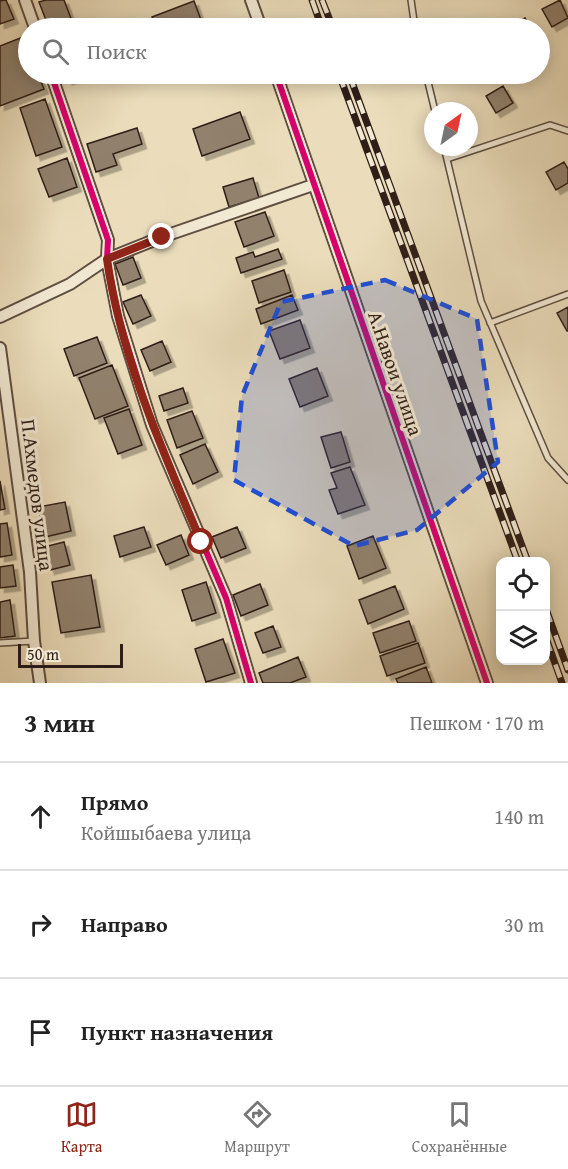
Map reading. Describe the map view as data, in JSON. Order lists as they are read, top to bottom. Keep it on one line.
{"streets":{"street":["А.Навои улица","П.Ахмедов улица"]},"scale_bar":"50 m","north":"top right","page":{"search":"Поиск","scale":"50 m","heading":["3 мин","Пешком · 170 m"],"list":[["Прямо","Койшыбаева улица","140 m"],["Направо","30 m"],"Пункт назначения"],"nav":["Карта","Маршрут","Сохранённые"]}}
